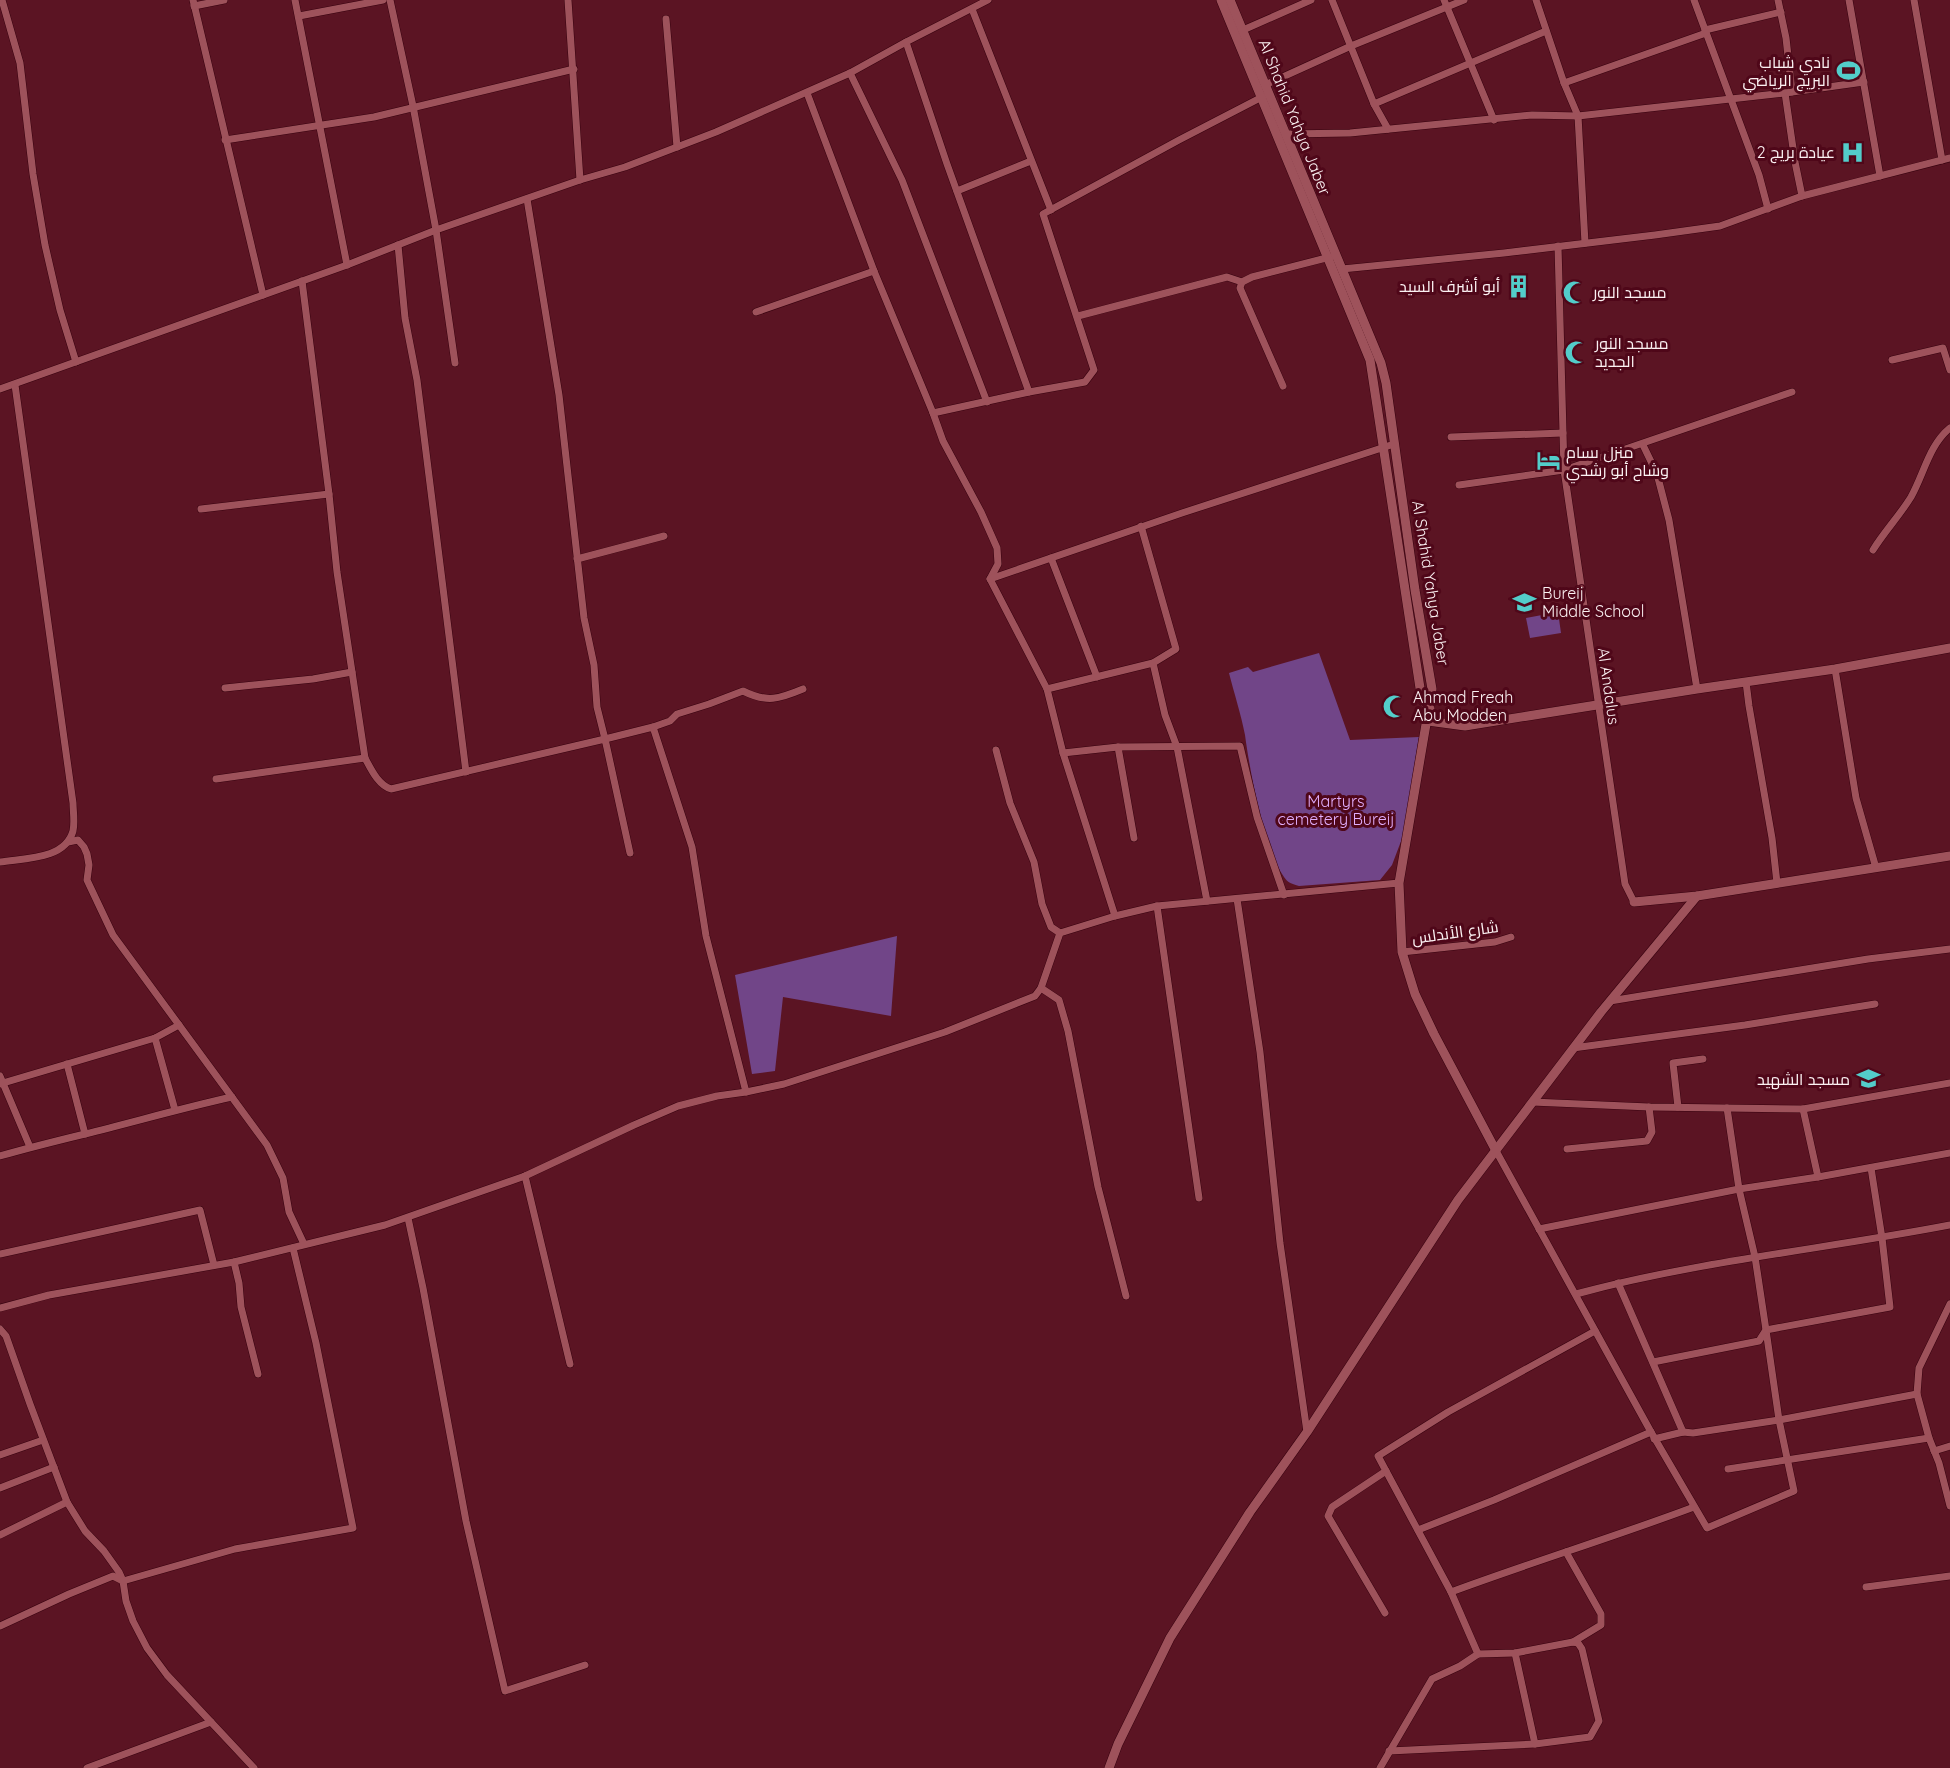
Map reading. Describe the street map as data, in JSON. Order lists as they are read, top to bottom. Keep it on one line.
{"streets":{"street":["Al Shahid Yahya Jaber","Al Andalus","شارع الأندلس"]},"parks":["Martyrs cemetery Bureij"],"places":{"sports":["نادي شباب البريج الرياضي"],"hospital":["عيادة بريج 2"],"building":["أبو أشرف السيد"],"mosque":["مسجد النور","مسجد النور الجديد","Ahmad Freah Abu Modden"],"hotel":["منزل بسام وشاح أبو رشدي"],"school or university":["Bureij Middle School","مسجد الشهيد"]}}
